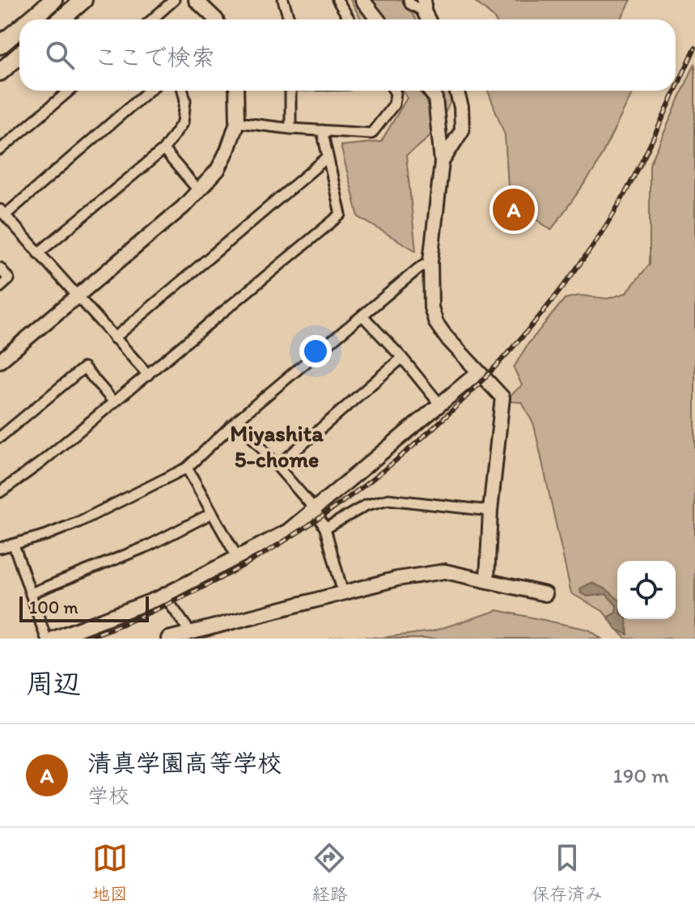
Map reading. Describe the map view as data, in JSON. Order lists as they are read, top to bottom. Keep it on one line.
{"districts":["Miyashita 5-chome"],"scale_bar":"100 m","page":{"search":"ここで検索","pins":"A","scale":"100 m","heading":"周辺","list":[{"mark":"A","name":"清真学園高等学校","note":"学校","value":"190 m"}],"nav":["地図","経路","保存済み"]}}
